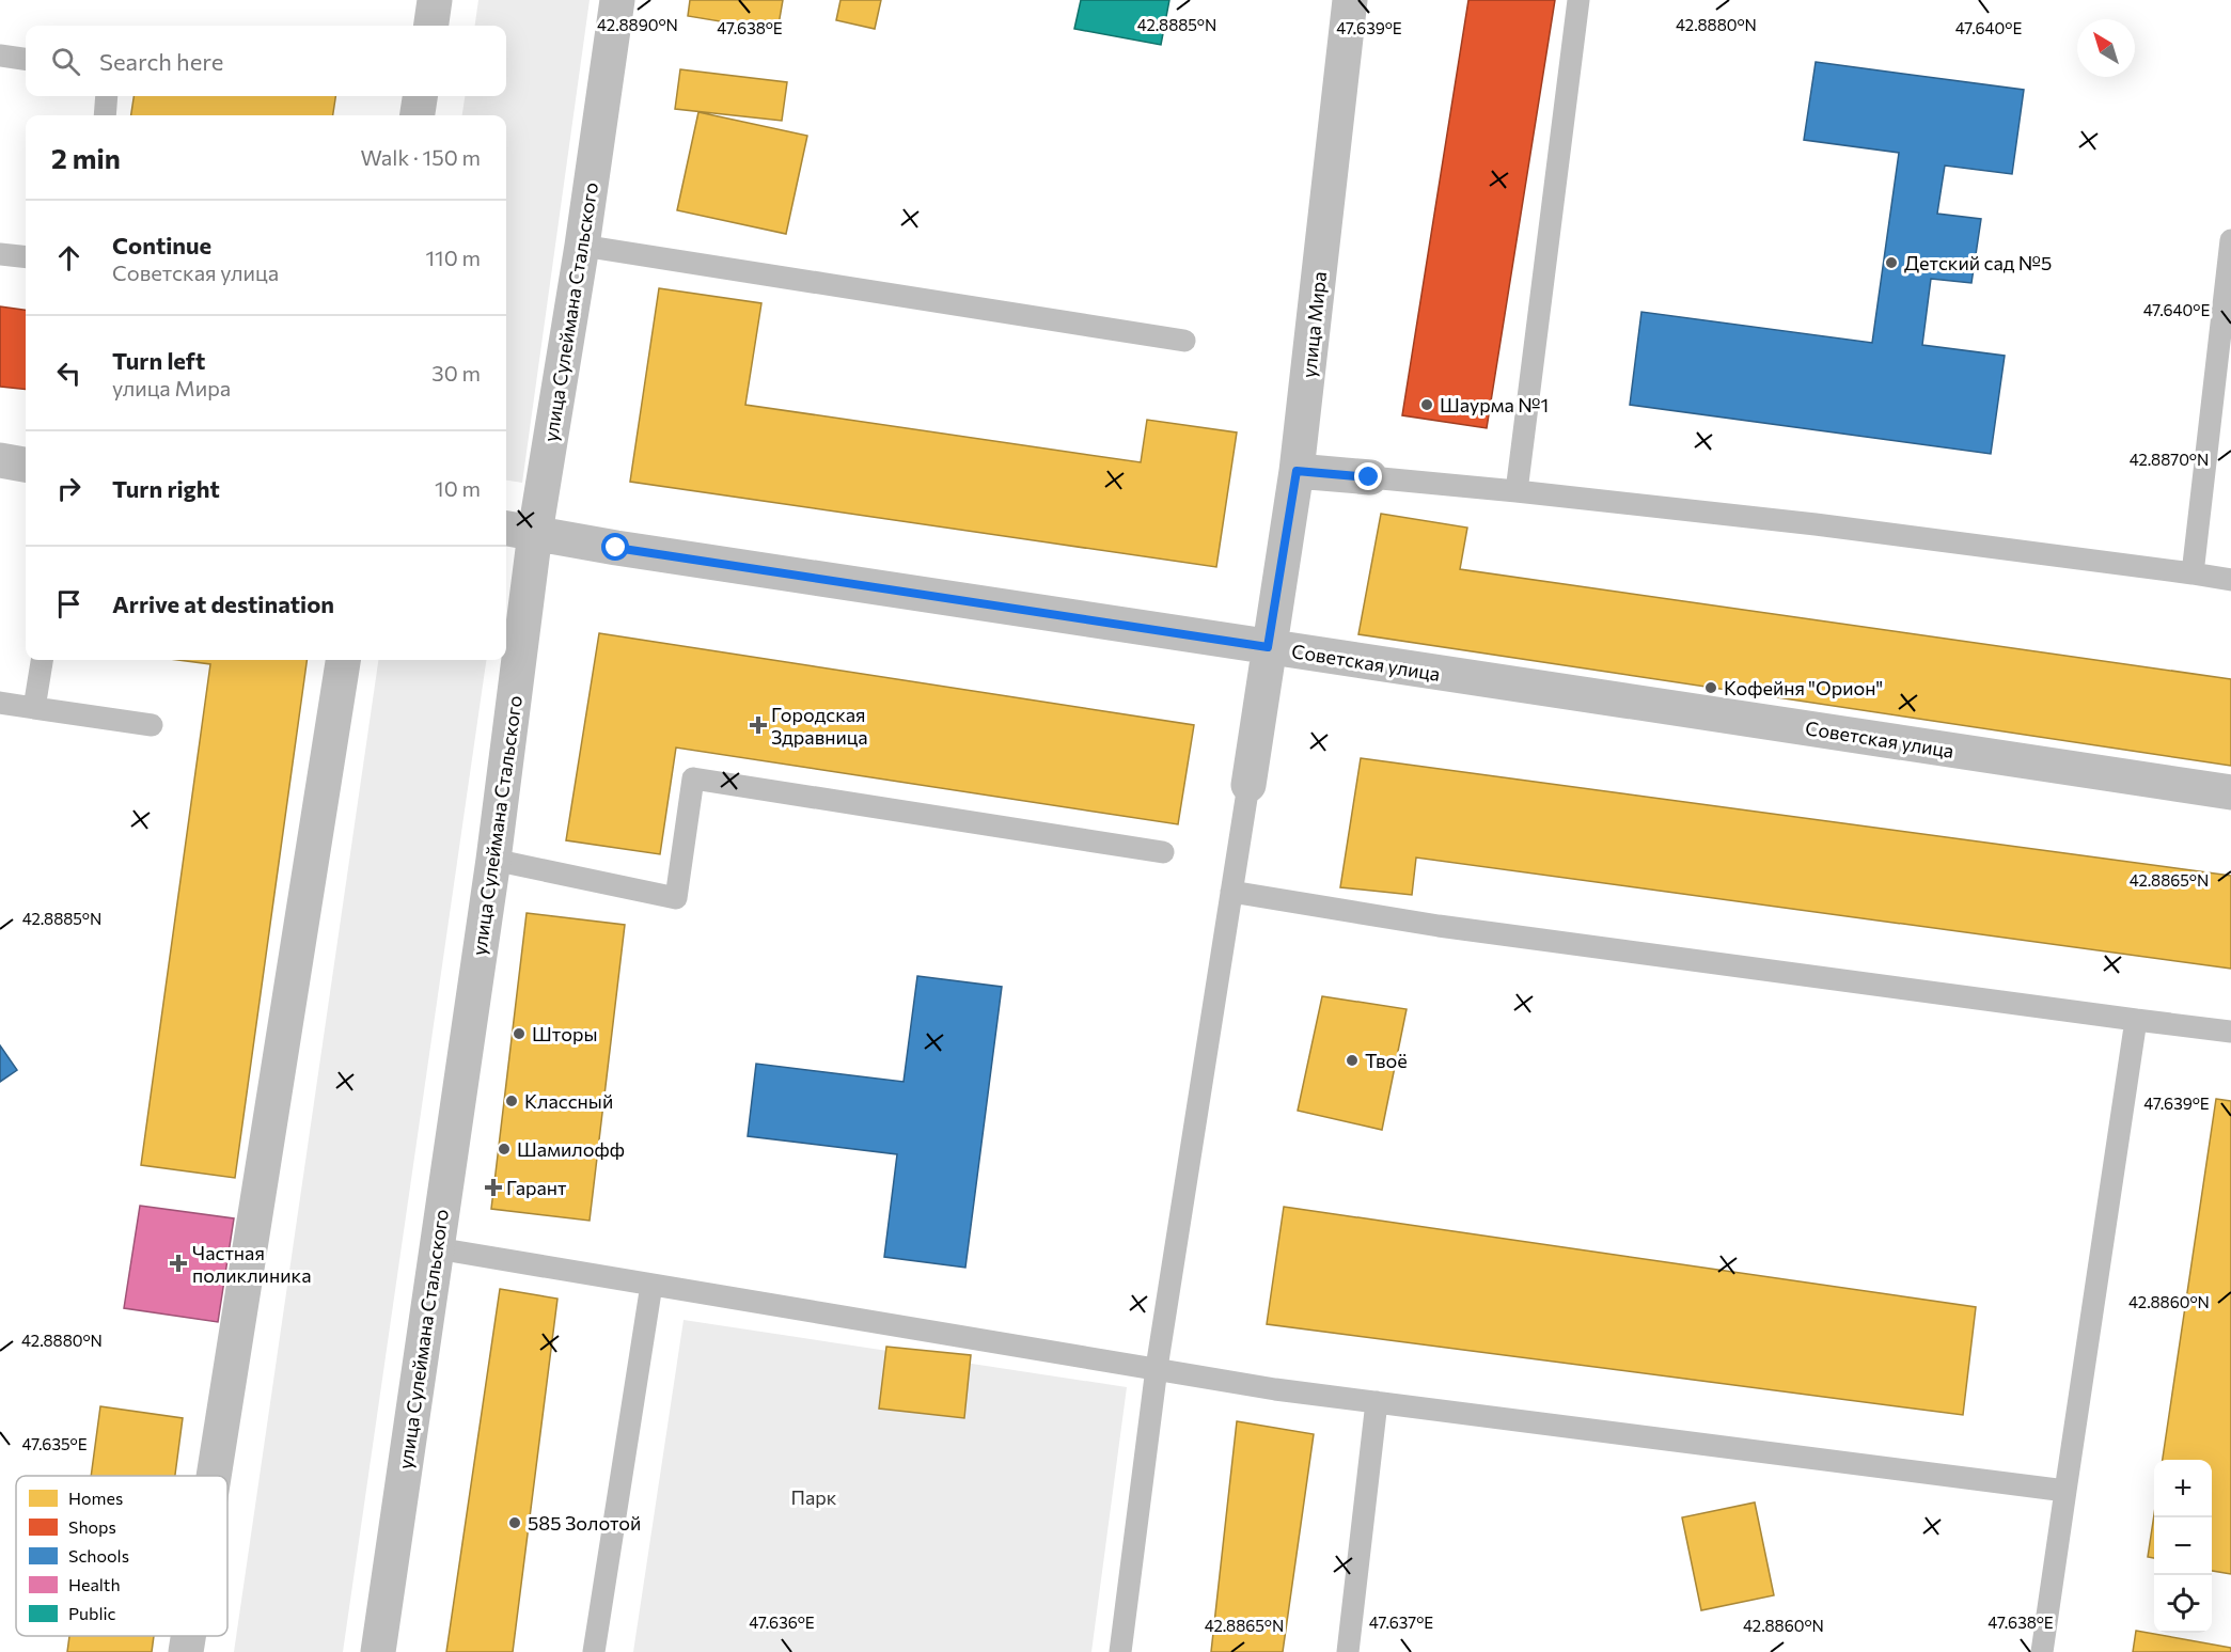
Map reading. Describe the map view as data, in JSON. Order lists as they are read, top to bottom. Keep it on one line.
{"streets":{"street":["улица Сулеймана Стальского","улица Мира","Советская улица"]},"crossings":[["улица Сулеймана Стальского","Советская улица"],["улица Мира","Советская улица"]],"parks":["Парк"],"places":{"other":["Детский сад №5","Шаурма №1","Кофейня \"Орион\"","Шторы","Твоё","Классный","Шамилофф","585 Золотой"],"health":["Городская Здравница","Гарант","Частная поликлиника"]},"legend":["Homes","Shops","Schools","Health","Public"],"north":"top left","page":{"search":"Search here","heading":["2 min","Walk · 150 m"],"list":[["Continue","Советская улица","110 m"],["Turn left","улица Мира","30 m"],["Turn right","10 m"],"Arrive at destination"],"map_buttons":["+","−"]},"coordinates":["42.8890°N","42.8885°N","42.8880°N","47.638°E","47.639°E","47.640°E","42.8870°N","42.8865°N","42.8860°N","47.635°E","47.636°E","47.637°E"]}
